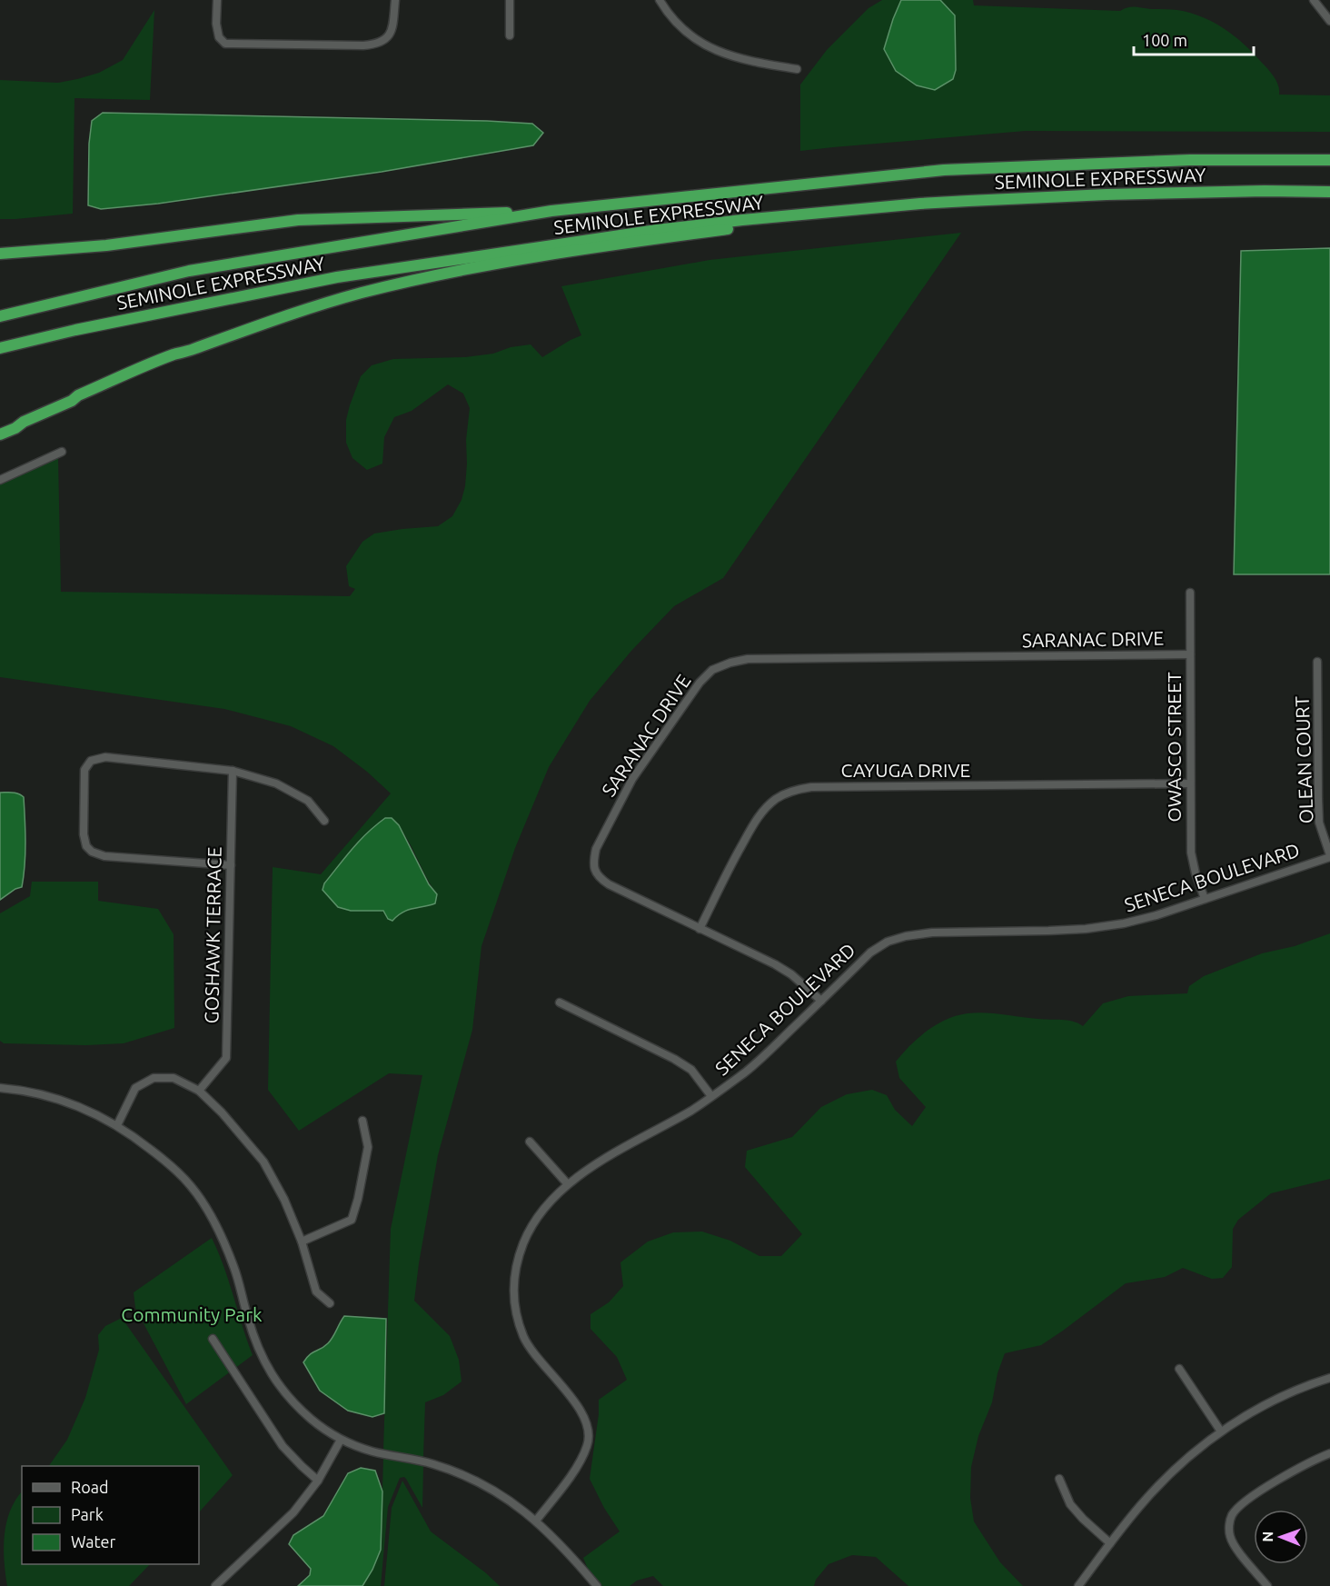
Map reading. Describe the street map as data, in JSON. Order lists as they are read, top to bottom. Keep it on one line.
{"streets":{"highway":["SEMINOLE EXPRESSWAY"],"street":["SARANAC DRIVE","OWASCO STREET","OLEAN COURT","CAYUGA DRIVE","SENECA BOULEVARD","GOSHAWK TERRACE"]},"crossings":[["SARANAC DRIVE","OWASCO STREET"],["SARANAC DRIVE","CAYUGA DRIVE"],["SARANAC DRIVE","SENECA BOULEVARD"],["OWASCO STREET","CAYUGA DRIVE"],["OWASCO STREET","SENECA BOULEVARD"],["OLEAN COURT","SENECA BOULEVARD"]],"parks":["Community Park"],"legend":["Road","Park","Water"],"scale_bar":"100 m","north":"left"}
